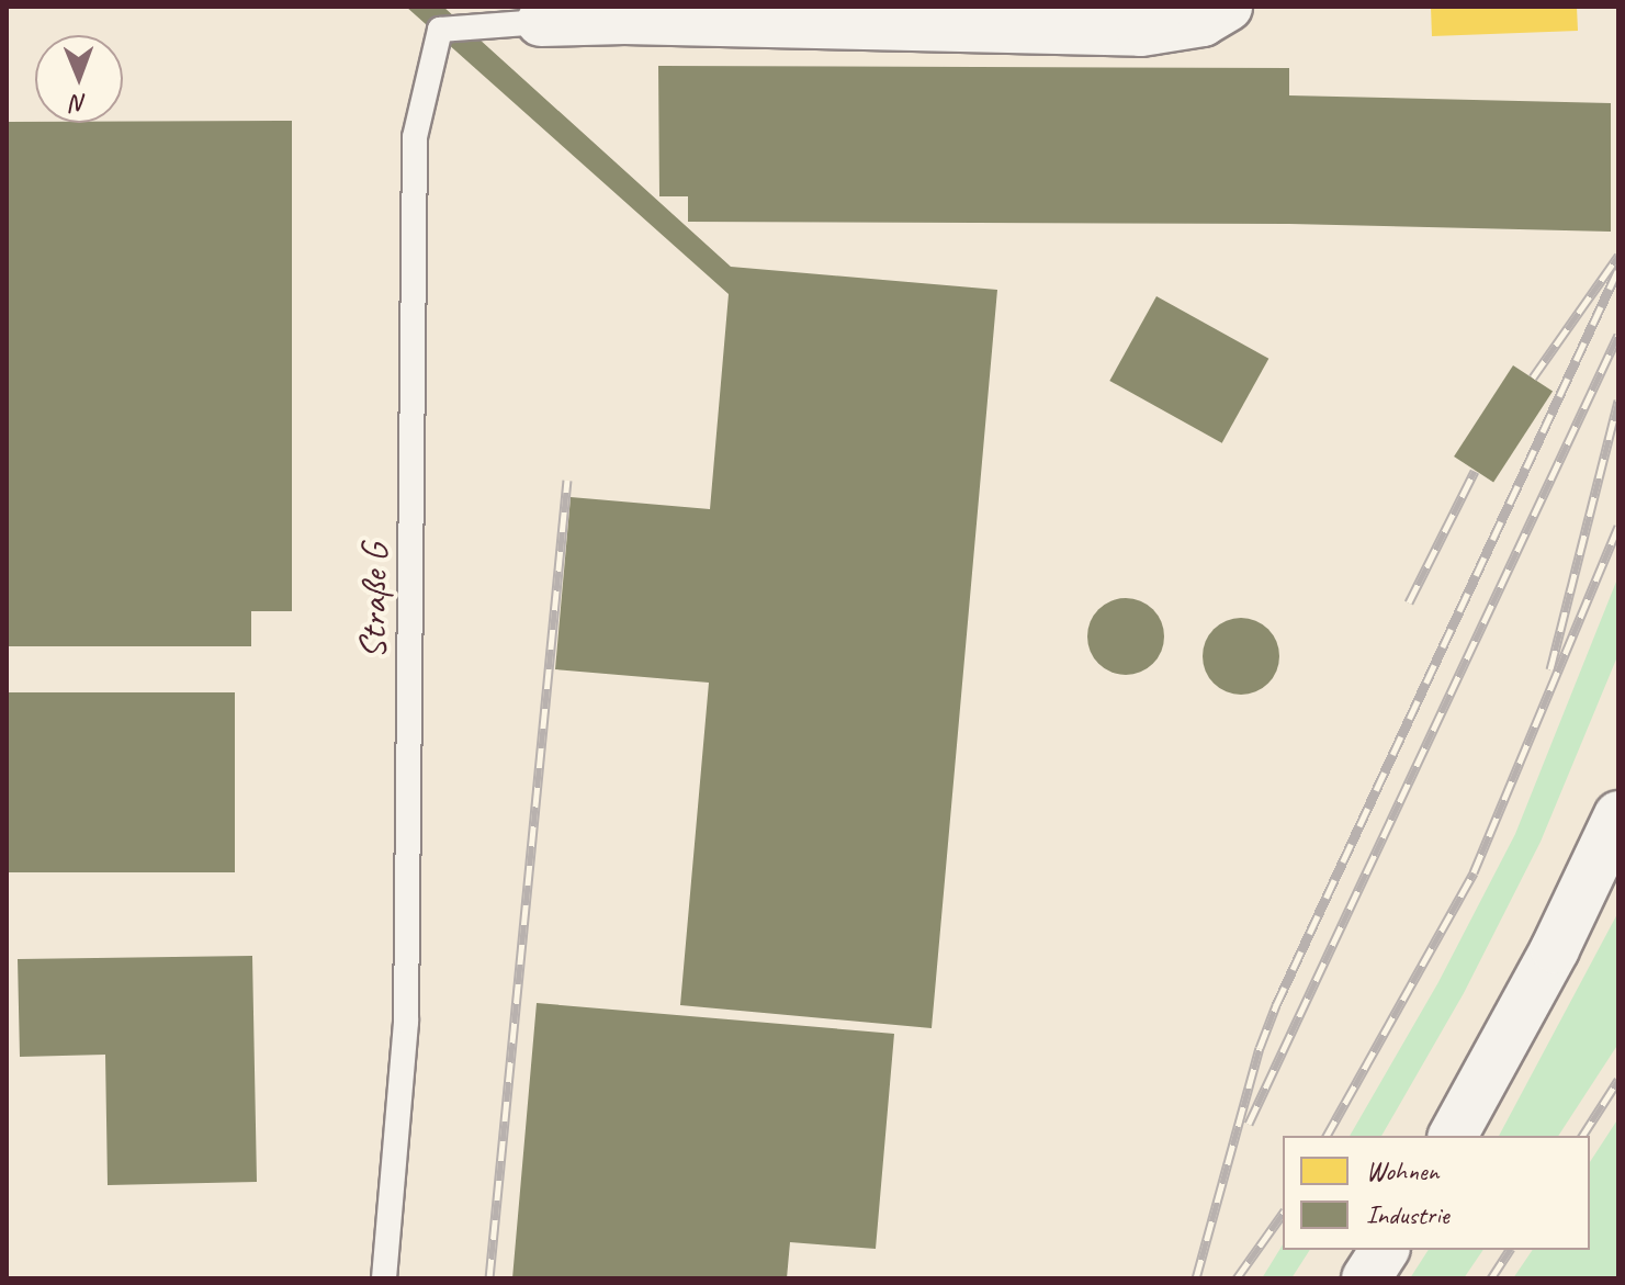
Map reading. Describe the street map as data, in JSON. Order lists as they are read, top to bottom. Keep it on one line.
{"streets":{"lane":["Straße G"]},"legend":["Wohnen","Industrie"],"north":"bottom"}
